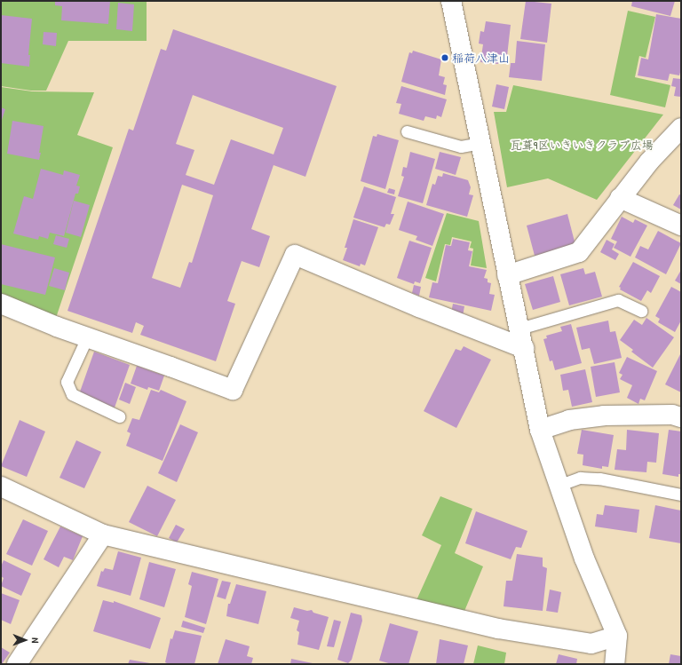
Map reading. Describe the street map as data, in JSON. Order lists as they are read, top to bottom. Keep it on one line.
{"parks":["瓦葺9区いきいきクラブ広場"],"places":["稲荷八津山"],"north":"right"}
